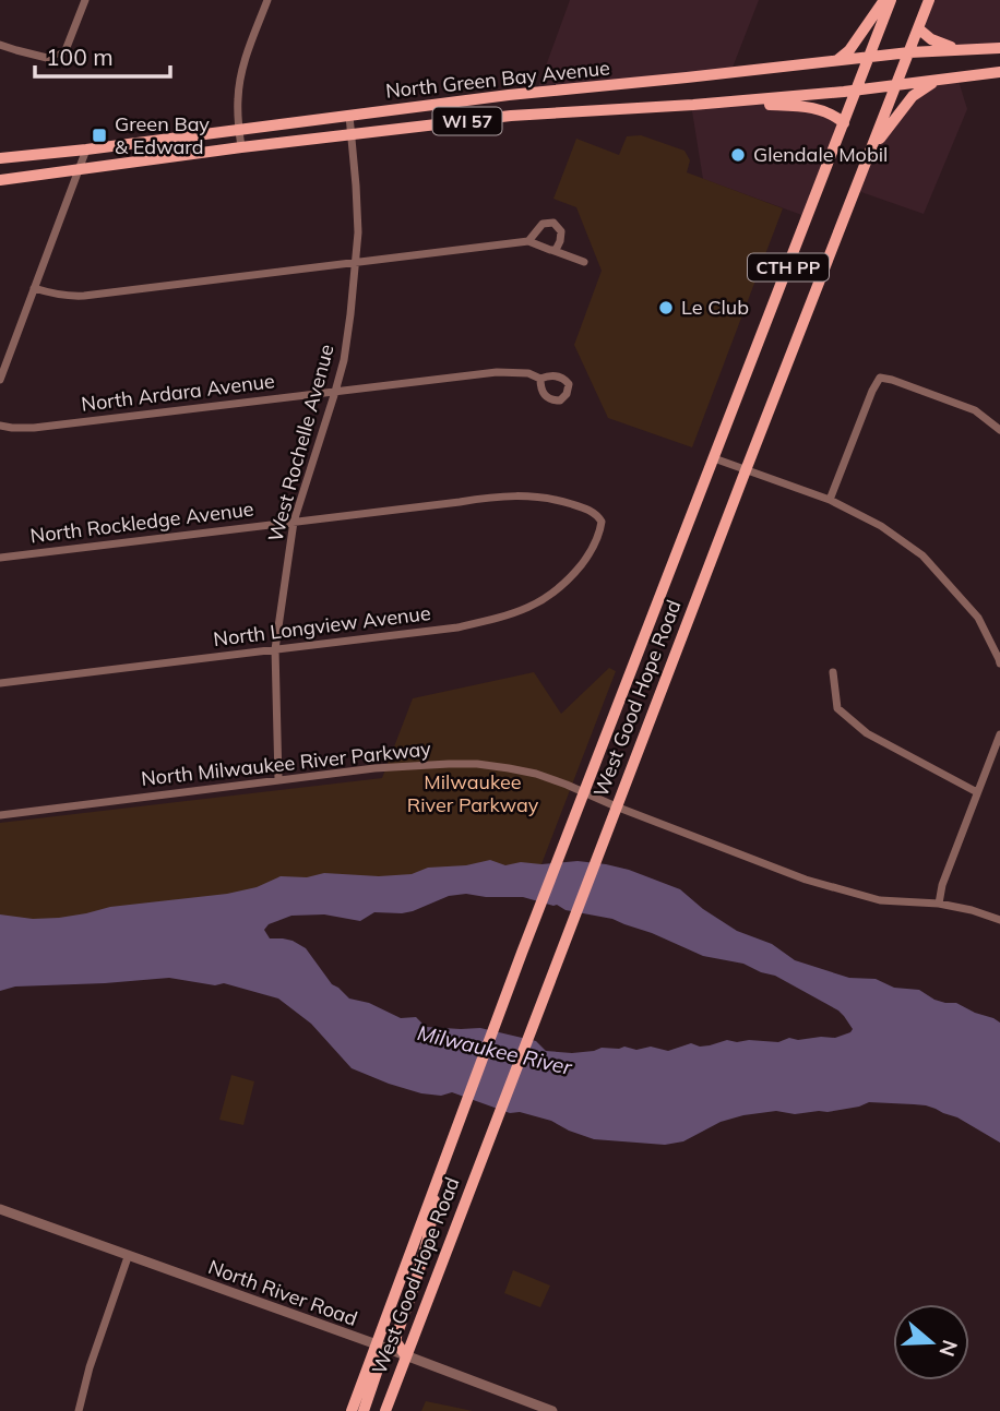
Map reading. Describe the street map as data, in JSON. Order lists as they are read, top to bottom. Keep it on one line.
{"streets":{"main road":["North Green Bay Avenue","WI 57","CTH PP","West Good Hope Road"],"street":["North Ardara Avenue","West Rochelle Avenue","North Rockledge Avenue","North Longview Avenue","North Milwaukee River Parkway","North River Road"]},"crossings":[["North Green Bay Avenue","West Rochelle Avenue"],["North Green Bay Avenue","West Good Hope Road"],["North Ardara Avenue","West Rochelle Avenue"],["West Rochelle Avenue","North Rockledge Avenue"],["West Rochelle Avenue","North Longview Avenue"],["West Rochelle Avenue","North Milwaukee River Parkway"],["North Rockledge Avenue","North Longview Avenue"],["West Good Hope Road","North Milwaukee River Parkway"],["West Good Hope Road","North River Road"]],"water":["Milwaukee River"],"parks":["Milwaukee River Parkway"],"places":{"transit":["Green Bay & Edward"],"other":["Glendale Mobil","Le Club"]},"scale_bar":"100 m","north":"right"}
